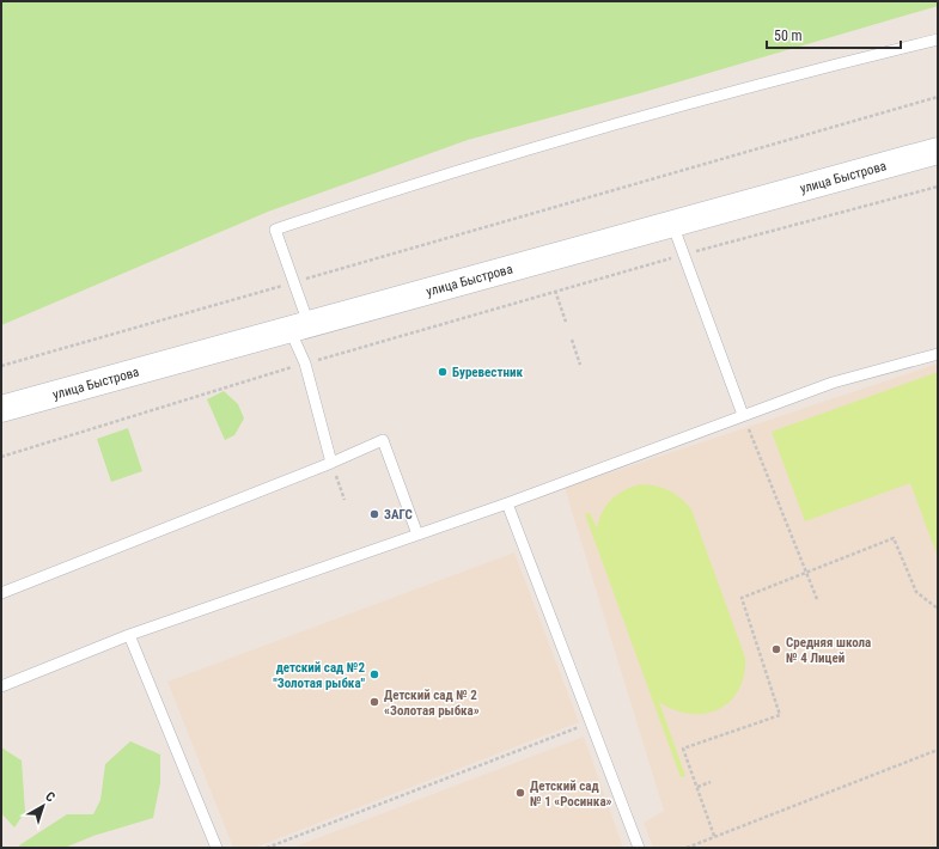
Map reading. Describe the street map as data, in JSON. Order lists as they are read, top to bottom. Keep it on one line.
{"streets":{"street":["улица Быстрова"]},"places":["Буревестник","ЗАГС","Средняя школа № 4 Лицей","детский сад №2 \"Золотая рыбка\"","Детский сад № 2 «Золотая рыбка»","Детский сад № 1 «Росинка»"],"scale_bar":"50 m","north":"top right"}
